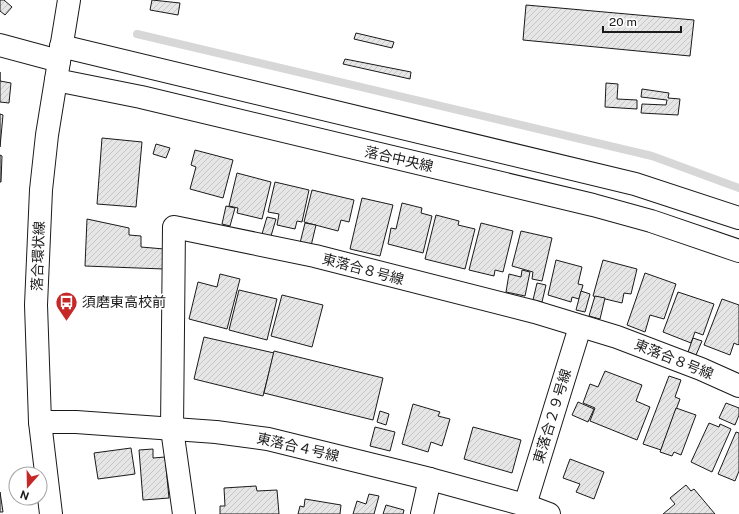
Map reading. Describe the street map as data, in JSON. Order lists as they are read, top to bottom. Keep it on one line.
{"streets":{"street":["落合中央線","落合環状線","東落合８号線","東落合２９号線","東落合４号線"]},"crossings":[["落合中央線","落合環状線"],["落合環状線","東落合４号線"],["東落合８号線","東落合２９号線"],["東落合８号線","東落合４号線"],["東落合２９号線","東落合４号線"]],"places":{"bus stop":["須磨東高校前"]},"scale_bar":"20 m","north":"bottom"}
